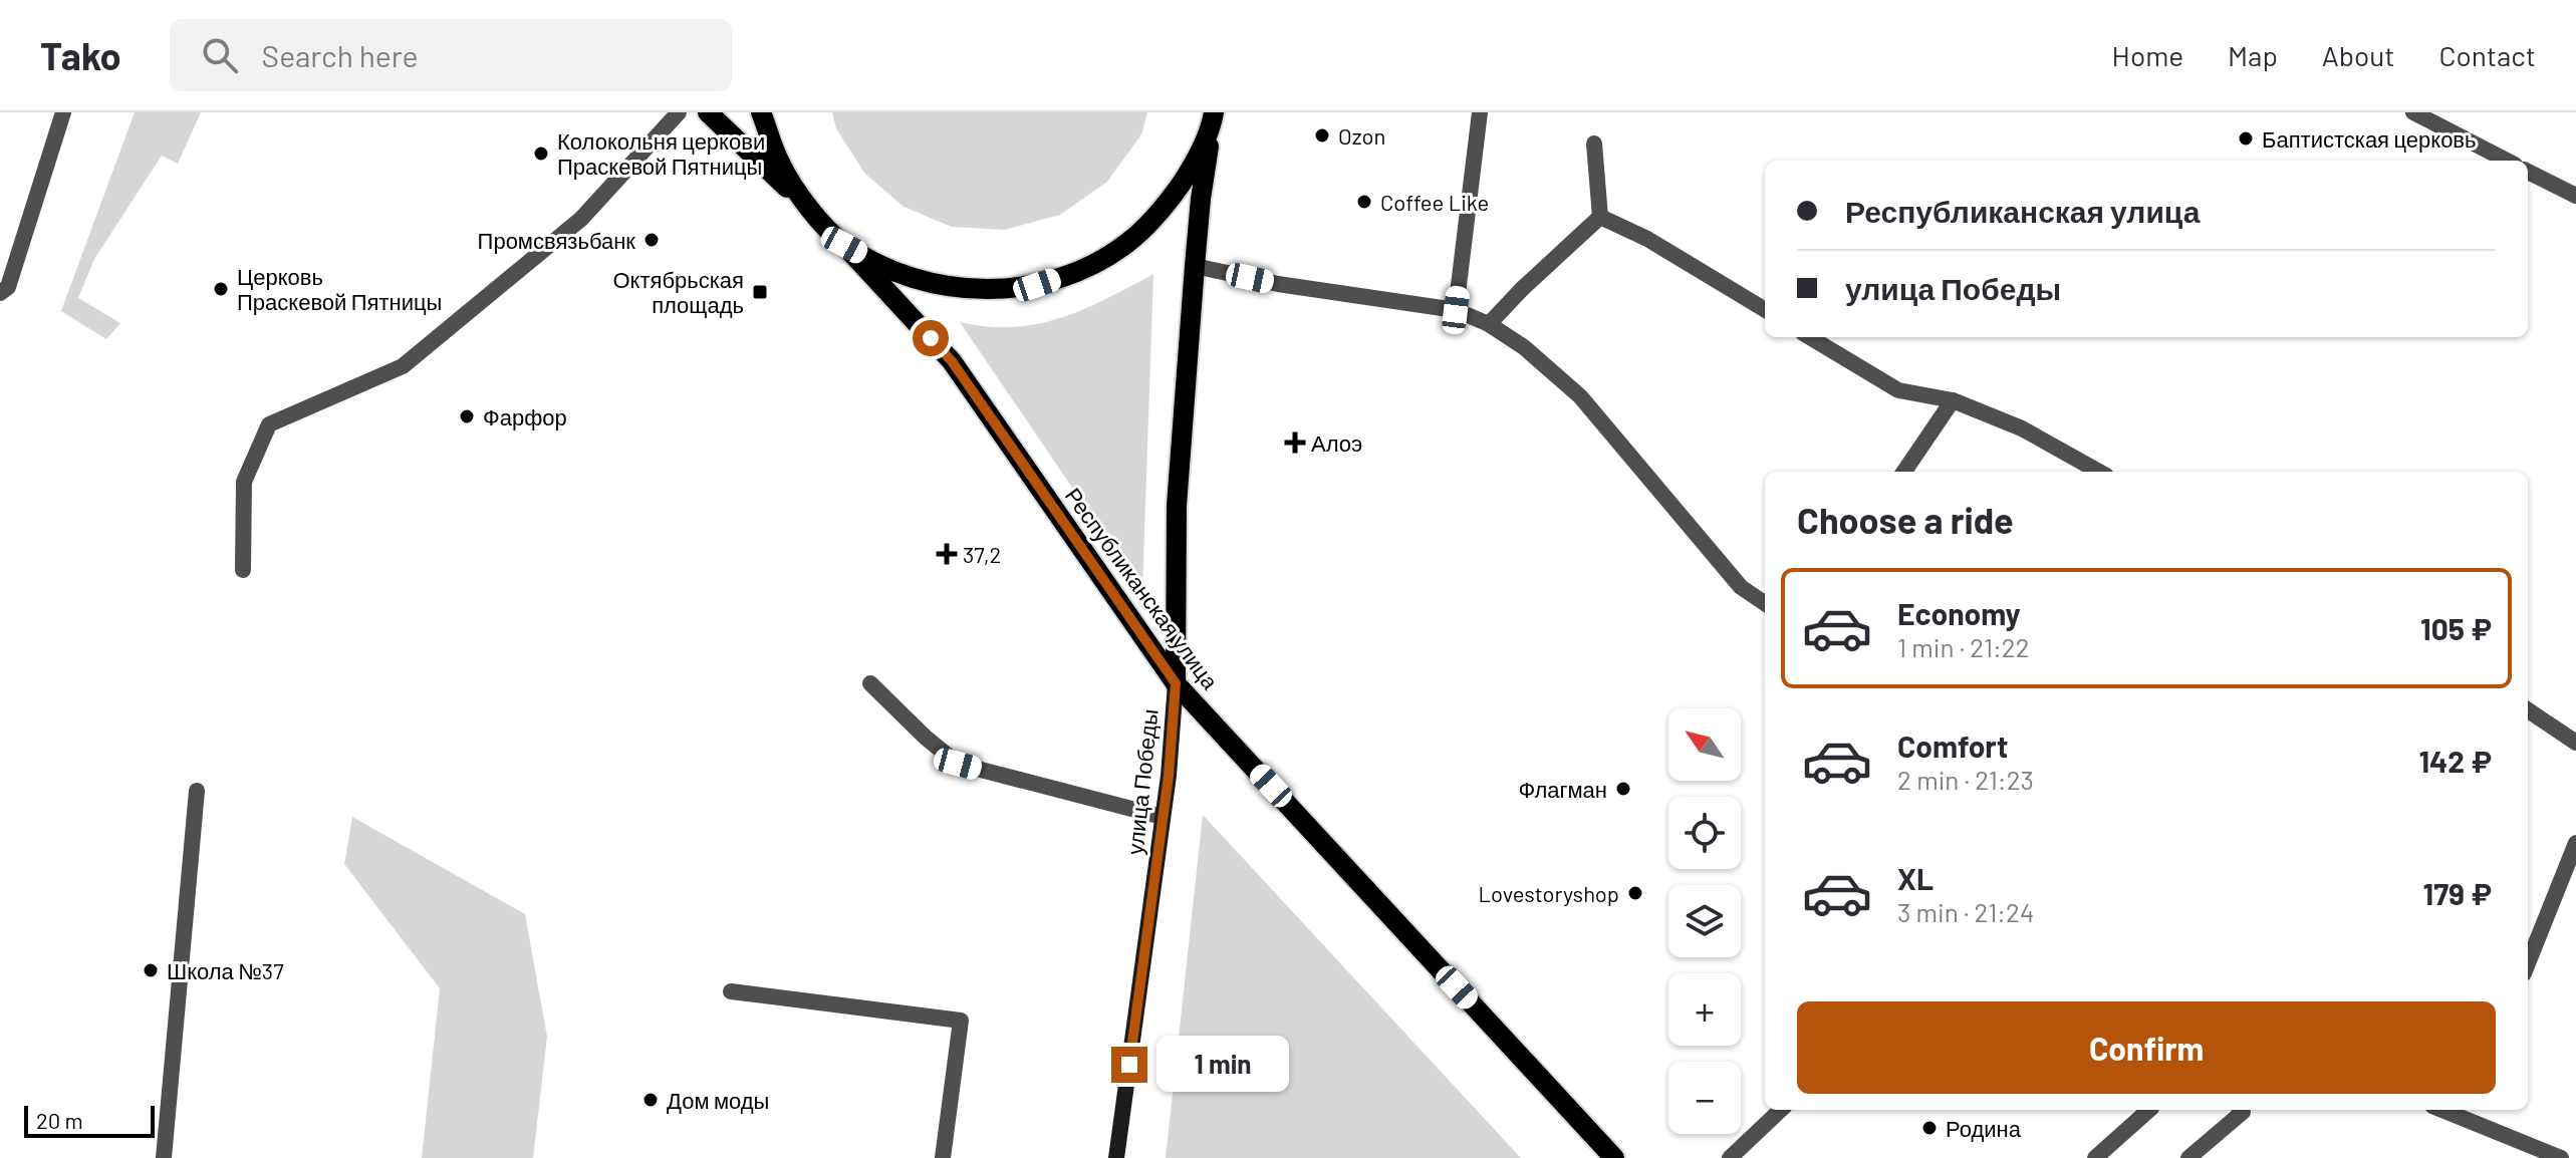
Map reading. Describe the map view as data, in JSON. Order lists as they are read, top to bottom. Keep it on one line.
{"streets":{"main road":["Республиканская улица","улица Победы"]},"crossings":[["Республиканская улица","улица Победы"]],"places":{"other":["Ozon","Баптистская церковь","Колокольня церкови Праскевой Пятницы","Coffee Like","Промсвязьбанк","Церковь Праскевой Пятницы","Фарфор","Флагман","Lovestoryshop","Школа №37","Дом моды","Родина"],"transit":["Октябрьская площадь"],"health":["Алоэ","37,2"]},"scale_bar":"20 m","north":"top left","page":{"header":"Tako","search":"Search here","nav":["Home","Map","About","Contact"],"banner":["Республиканская улица","улица Победы"],"heading":"Choose a ride","list":[{"name":"Economy","note":"1 min · 21:22","value":"105 ₽"},{"name":"Comfort","note":"2 min · 21:23","value":"142 ₽"},{"name":"XL","note":"3 min · 21:24","value":"179 ₽"}],"map_buttons":["+","−"],"buttons":"Confirm","bubble":"1 min","scale":"20 m"}}
